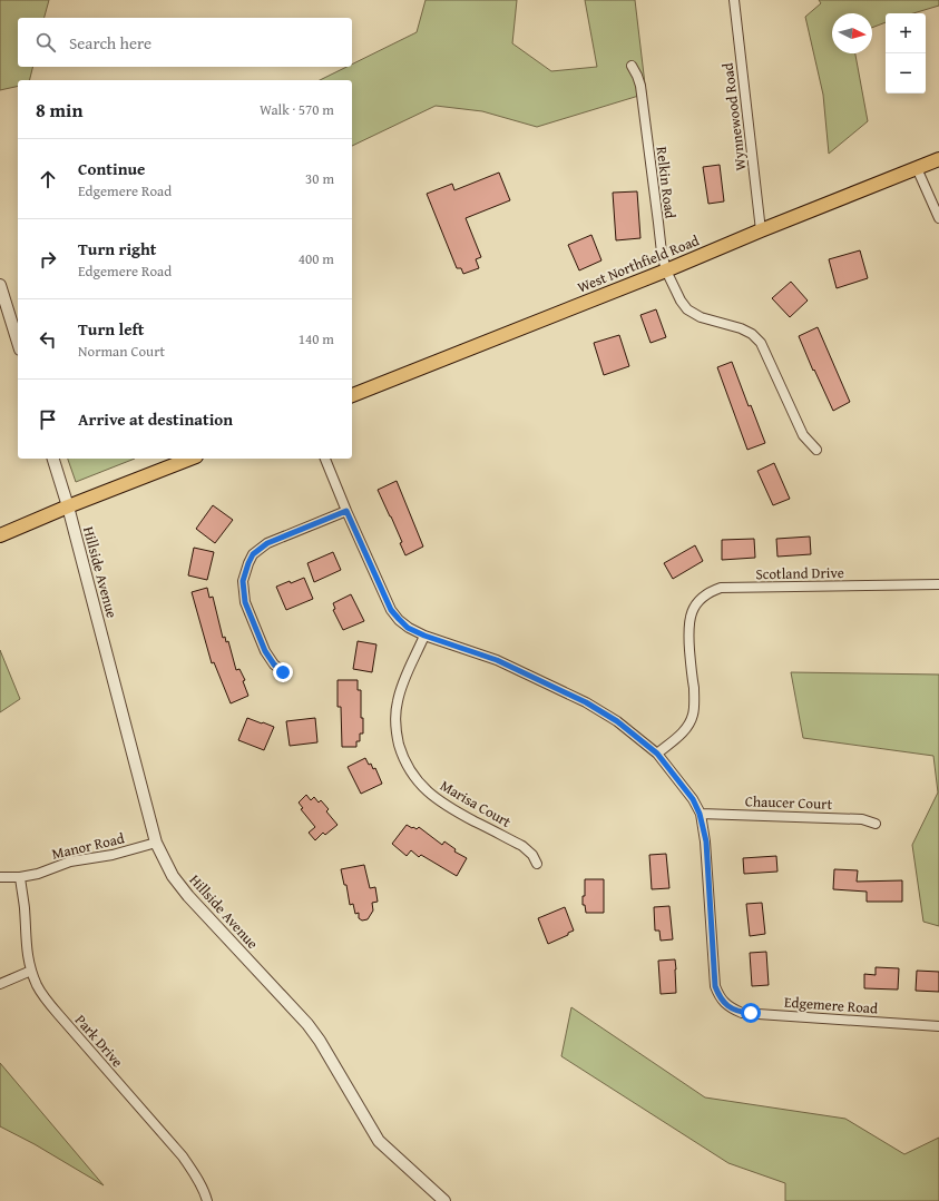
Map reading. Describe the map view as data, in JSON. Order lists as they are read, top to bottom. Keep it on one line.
{"streets":{"main road":["West Northfield Road"],"street":["Wynnewood Road","Relkin Road","Hillside Avenue","Scotland Drive","Chaucer Court","Marisa Court","Manor Road","Edgemere Road","Park Drive"]},"crossings":[["Wynnewood Road","West Northfield Road"],["Relkin Road","West Northfield Road"],["Hillside Avenue","Manor Road"],["Scotland Drive","Edgemere Road"],["Chaucer Court","Edgemere Road"],["Marisa Court","Edgemere Road"],["Manor Road","Park Drive"]],"north":"right","page":{"map_buttons":["+","−"],"search":"Search here","heading":["8 min","Walk · 570 m"],"list":[["Continue","Edgemere Road","30 m"],["Turn right","Edgemere Road","400 m"],["Turn left","Norman Court","140 m"],"Arrive at destination"]}}
